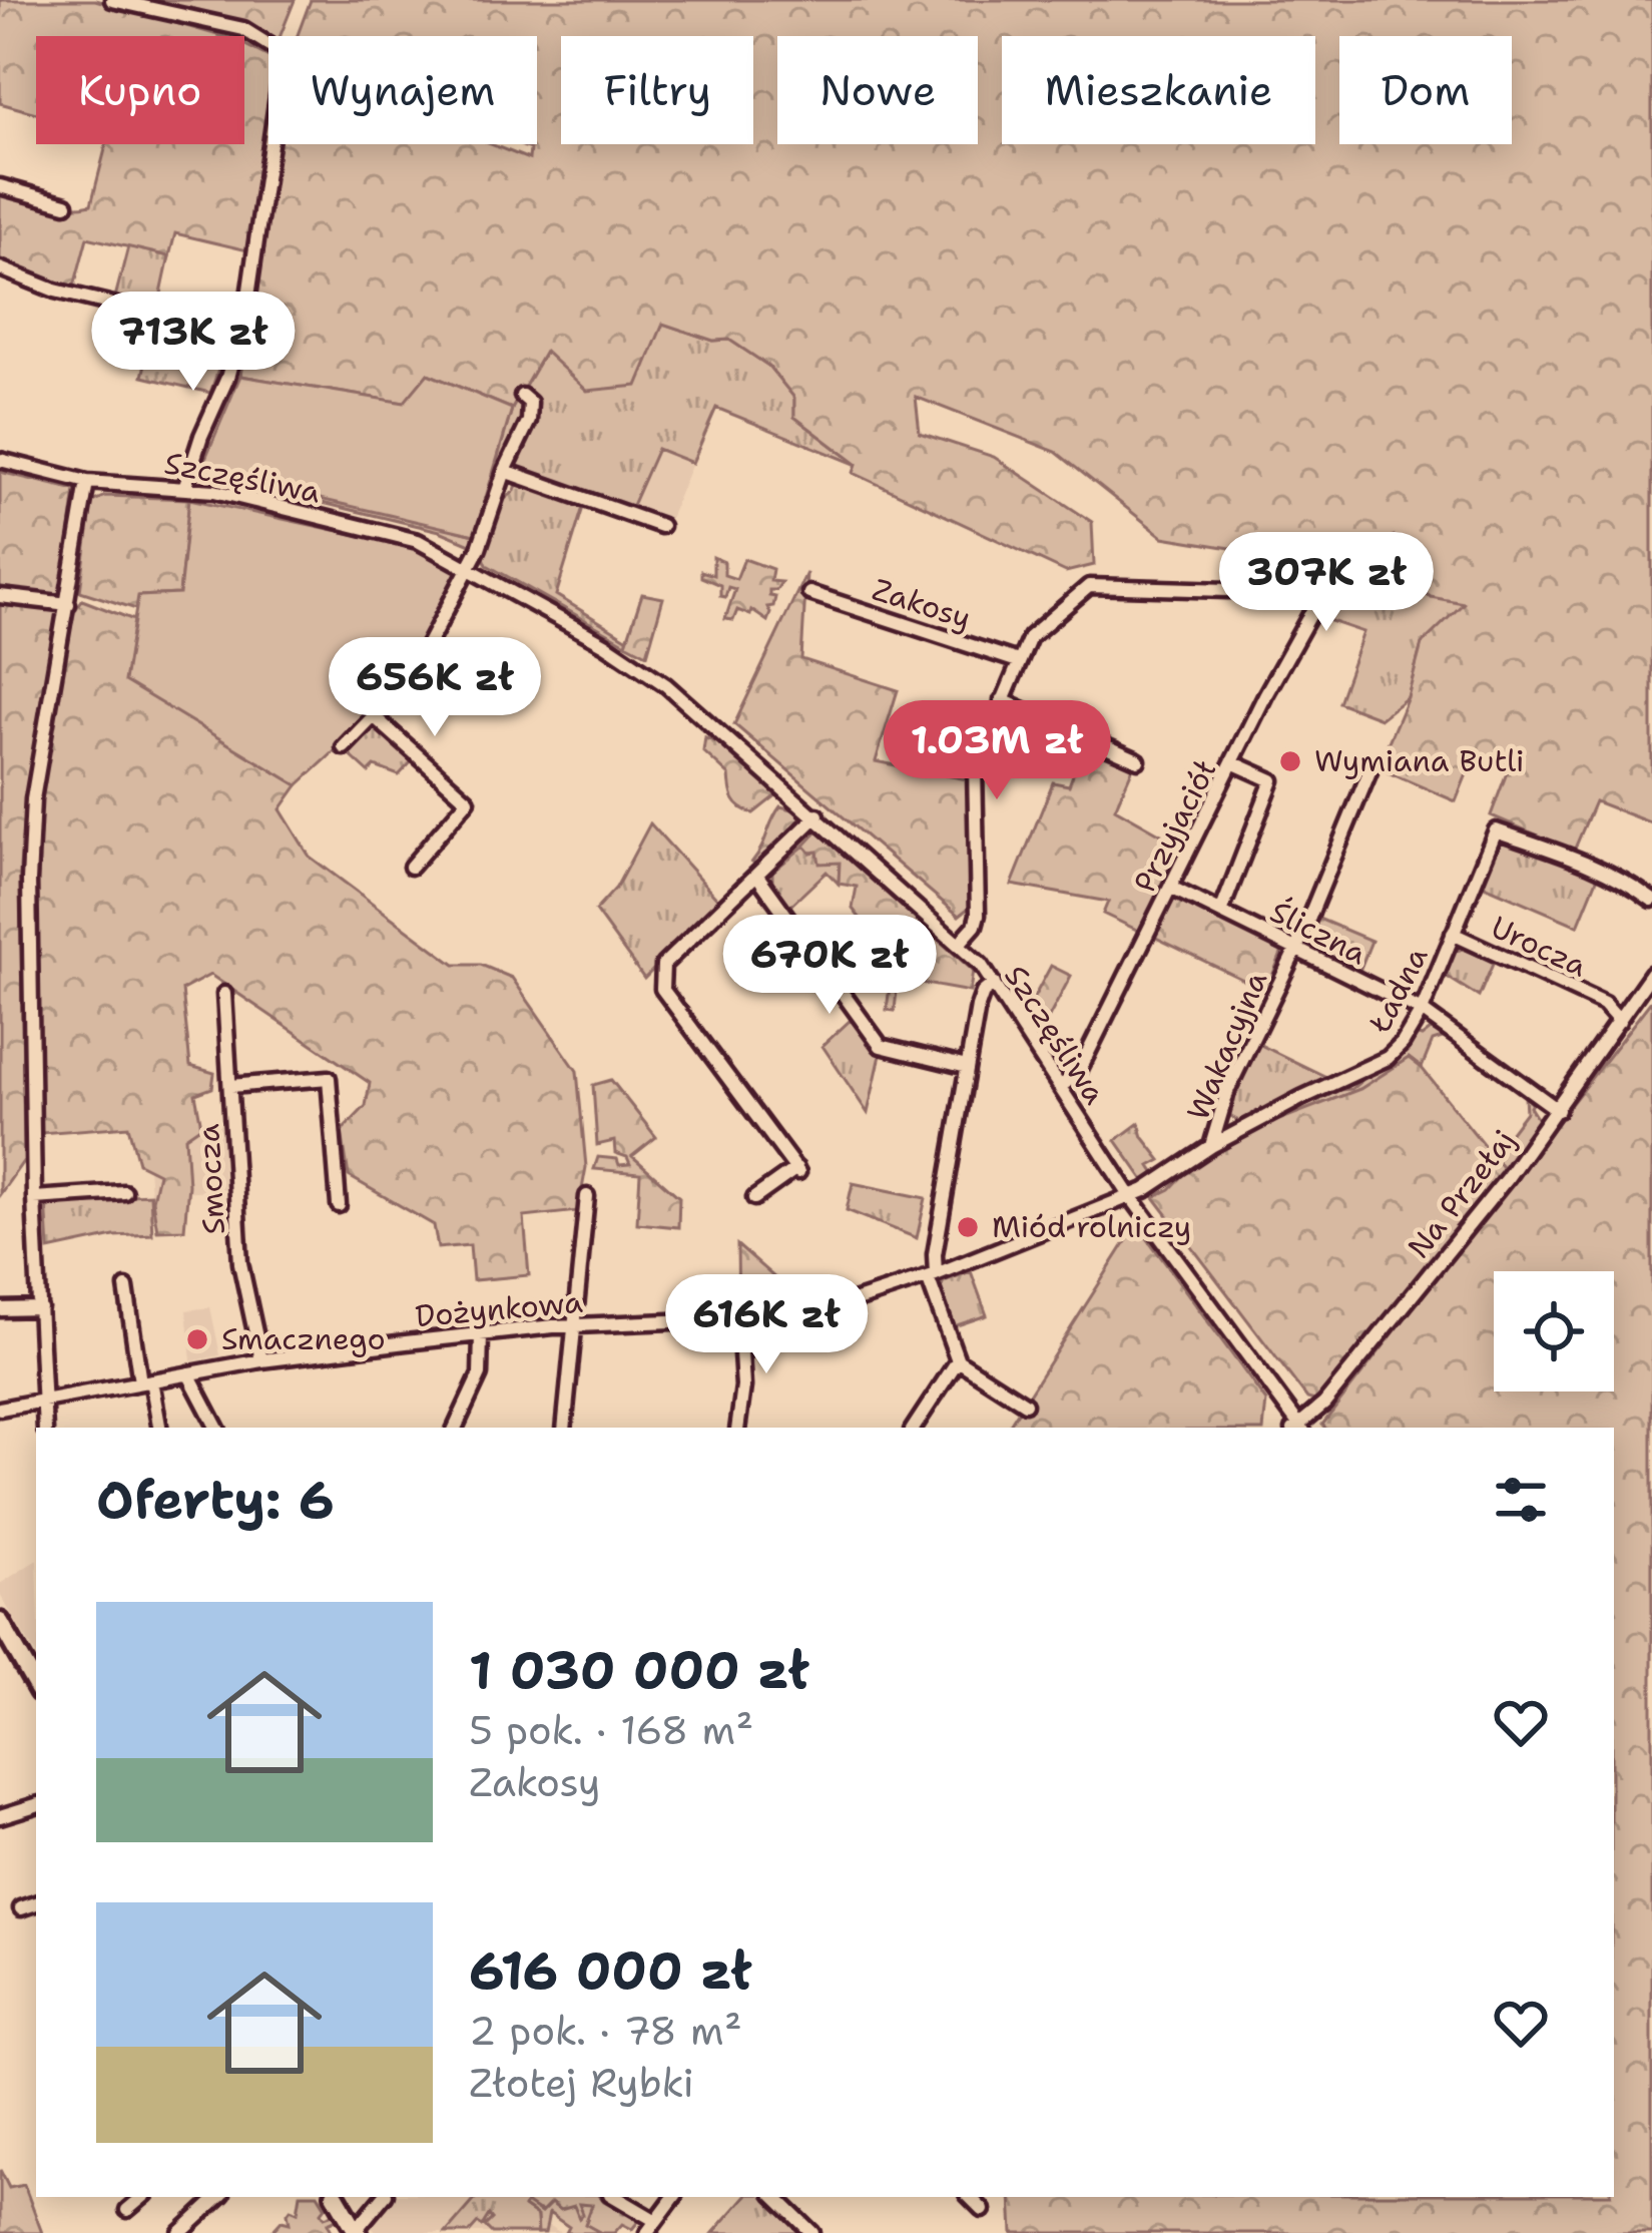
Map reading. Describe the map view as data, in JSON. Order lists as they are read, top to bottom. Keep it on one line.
{"streets":{"street":["Szczęśliwa","Zakosy","Przyjaciół","Śliczna","Urocza","Ładna","Wakacyjna","Smocza","Na Przełaj","Dożynkowa"]},"crossings":[["Szczęśliwa","Przyjaciół"],["Szczęśliwa","Ładna"],["Szczęśliwa","Dożynkowa"],["Zakosy","Przyjaciół"],["Przyjaciół","Śliczna"],["Śliczna","Ładna"],["Śliczna","Wakacyjna"],["Śliczna","Na Przełaj"],["Urocza","Ładna"],["Urocza","Na Przełaj"],["Ładna","Wakacyjna"],["Ładna","Dożynkowa"],["Smocza","Dożynkowa"]],"places":["Wymiana Butli","Miód rolniczy","Smacznego"],"page":{"chip":["Kupno","Wynajem","Filtry","Nowe","Mieszkanie","Dom"],"price":["713K zł","307K zł","656K zł","1.03M zł","670K zł","616K zł"],"heading":"Oferty: 6","list":[{"name":"1 030 000 zł","note":"5 pok. · 168 m² · Zakosy"},{"name":"616 000 zł","note":"2 pok. · 78 m² · Złotej Rybki"}]}}
